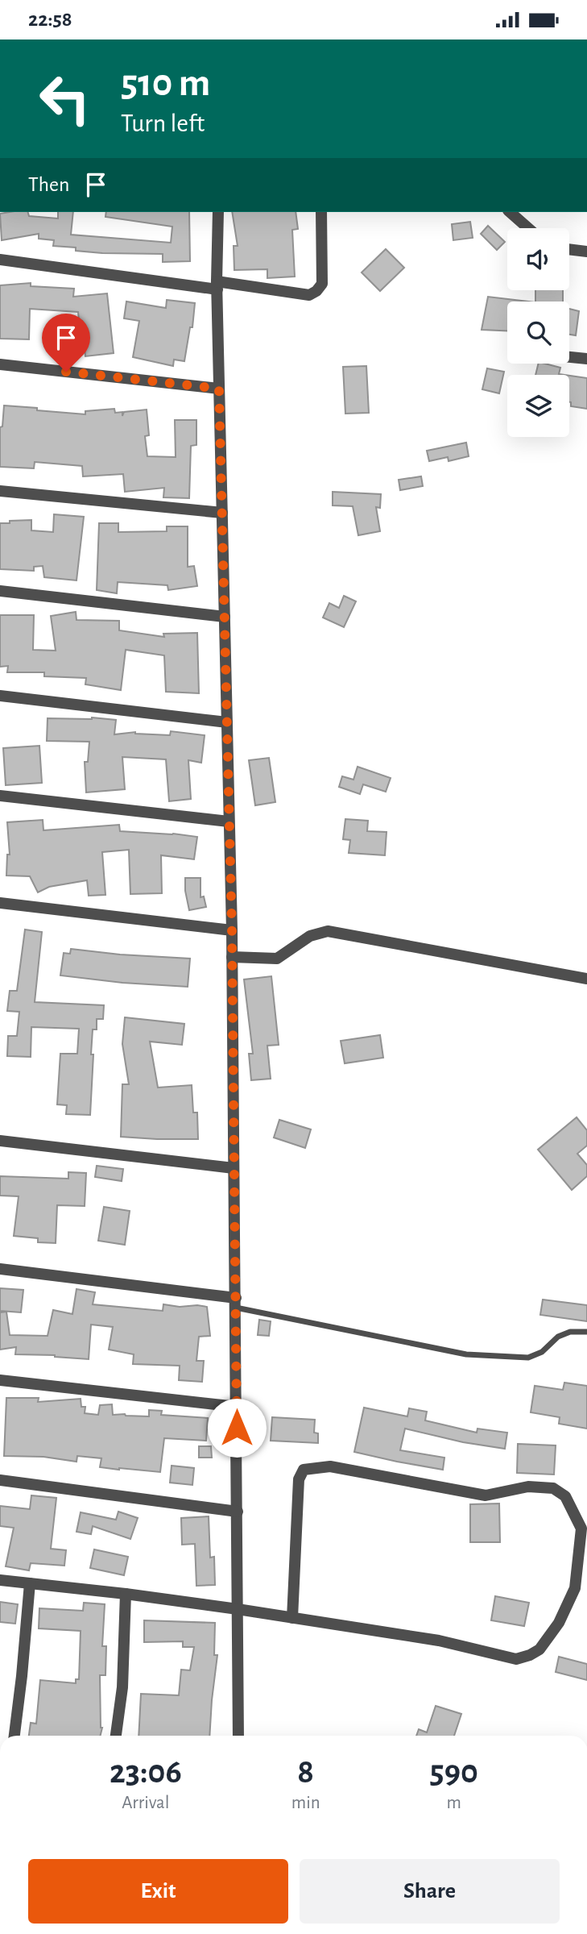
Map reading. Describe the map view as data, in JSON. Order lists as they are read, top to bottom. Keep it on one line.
{"page":{"status":"22:58","turn":["510 m","Turn left"],"then":"Then","eta":["23:06","Arrival","8","min","590","m"],"buttons":["Exit","Share"]}}
